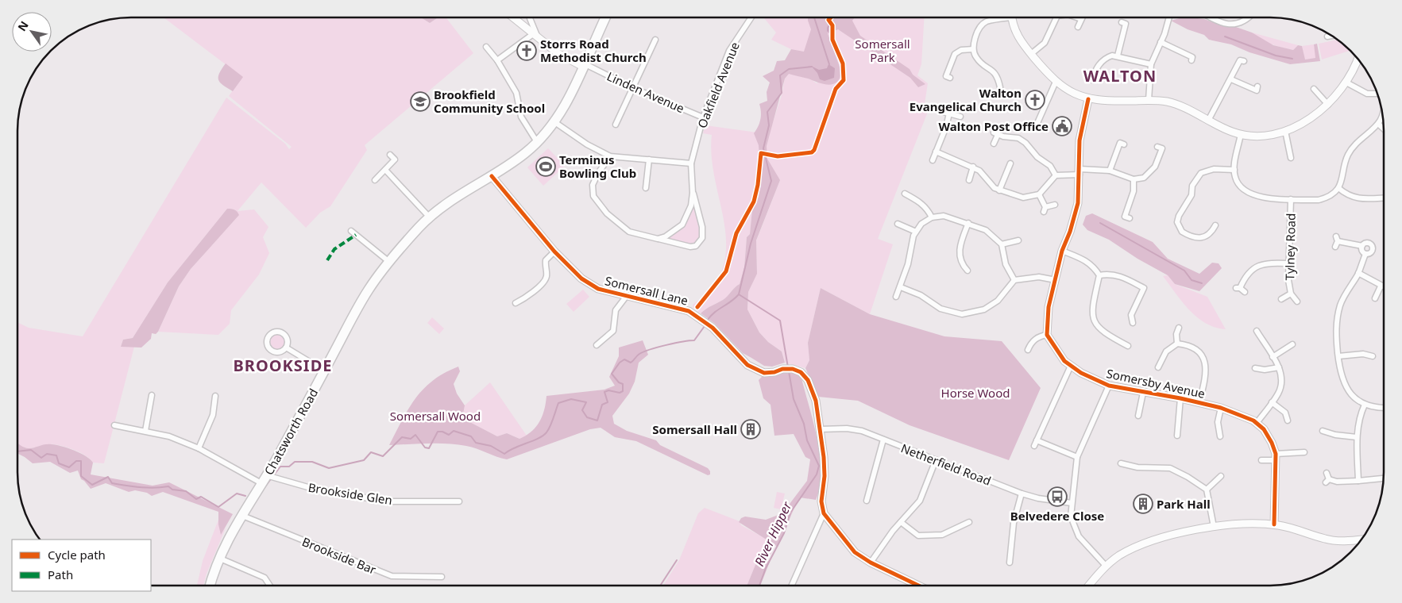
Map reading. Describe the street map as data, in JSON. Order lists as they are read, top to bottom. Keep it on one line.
{"streets":{"highway":["Chatsworth Road"],"street":["Oakfield Avenue","Linden Avenue","Tylney Road","Somersall Lane","Somersby Avenue","Netherfield Road","Brookside Glen","Brookside Bar"]},"crossings":[["Oakfield Avenue","Linden Avenue"],["Linden Avenue","Chatsworth Road"],["Somersall Lane","Chatsworth Road"],["Somersall Lane","Netherfield Road"],["Chatsworth Road","Brookside Glen"],["Chatsworth Road","Brookside Bar"]],"districts":["WALTON","BROOKSIDE"],"water":["River Hipper"],"parks":["Somersall Park","Horse Wood","Somersall Wood"],"places":{"church":["Storrs Road Methodist Church","Walton Evangelical Church"],"school or university":["Brookfield Community School"],"public building":["Walton Post Office"],"sports":["Terminus Bowling Club"],"building":["Somersall Hall","Park Hall"],"bus stop":["Belvedere Close"]},"legend":["Cycle path","Path"],"north":"top left"}
